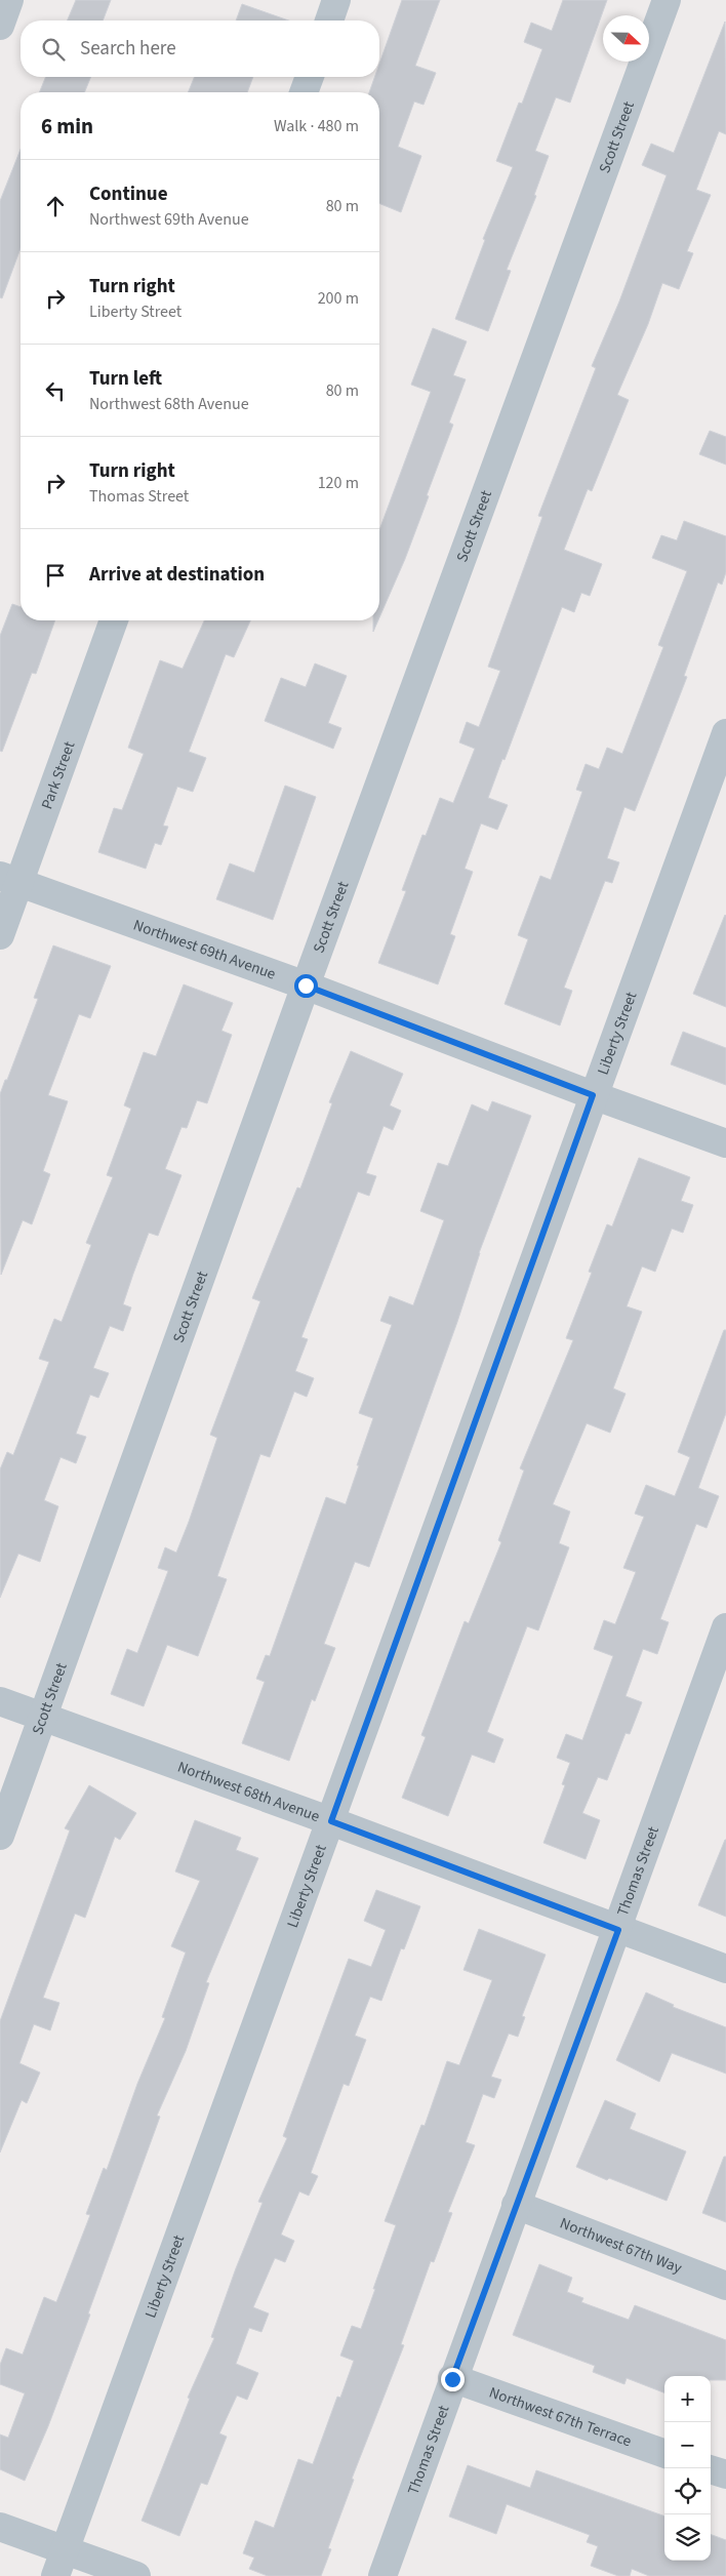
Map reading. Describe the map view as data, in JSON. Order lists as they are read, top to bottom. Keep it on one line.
{"streets":{"street":["Scott Street","Park Street","Northwest 69th Avenue","Liberty Street","Northwest 68th Avenue","Thomas Street","Northwest 67th Way","Northwest 67th Terrace"]},"crossings":[["Scott Street","Northwest 69th Avenue"],["Scott Street","Northwest 68th Avenue"],["Park Street","Northwest 69th Avenue"],["Northwest 69th Avenue","Liberty Street"],["Liberty Street","Northwest 68th Avenue"],["Northwest 68th Avenue","Thomas Street"],["Thomas Street","Northwest 67th Way"],["Thomas Street","Northwest 67th Terrace"]],"north":"right","page":{"search":"Search here","heading":["6 min","Walk · 480 m"],"list":[["Continue","Northwest 69th Avenue","80 m"],["Turn right","Liberty Street","200 m"],["Turn left","Northwest 68th Avenue","80 m"],["Turn right","Thomas Street","120 m"],"Arrive at destination"],"map_buttons":["+","−"]}}
